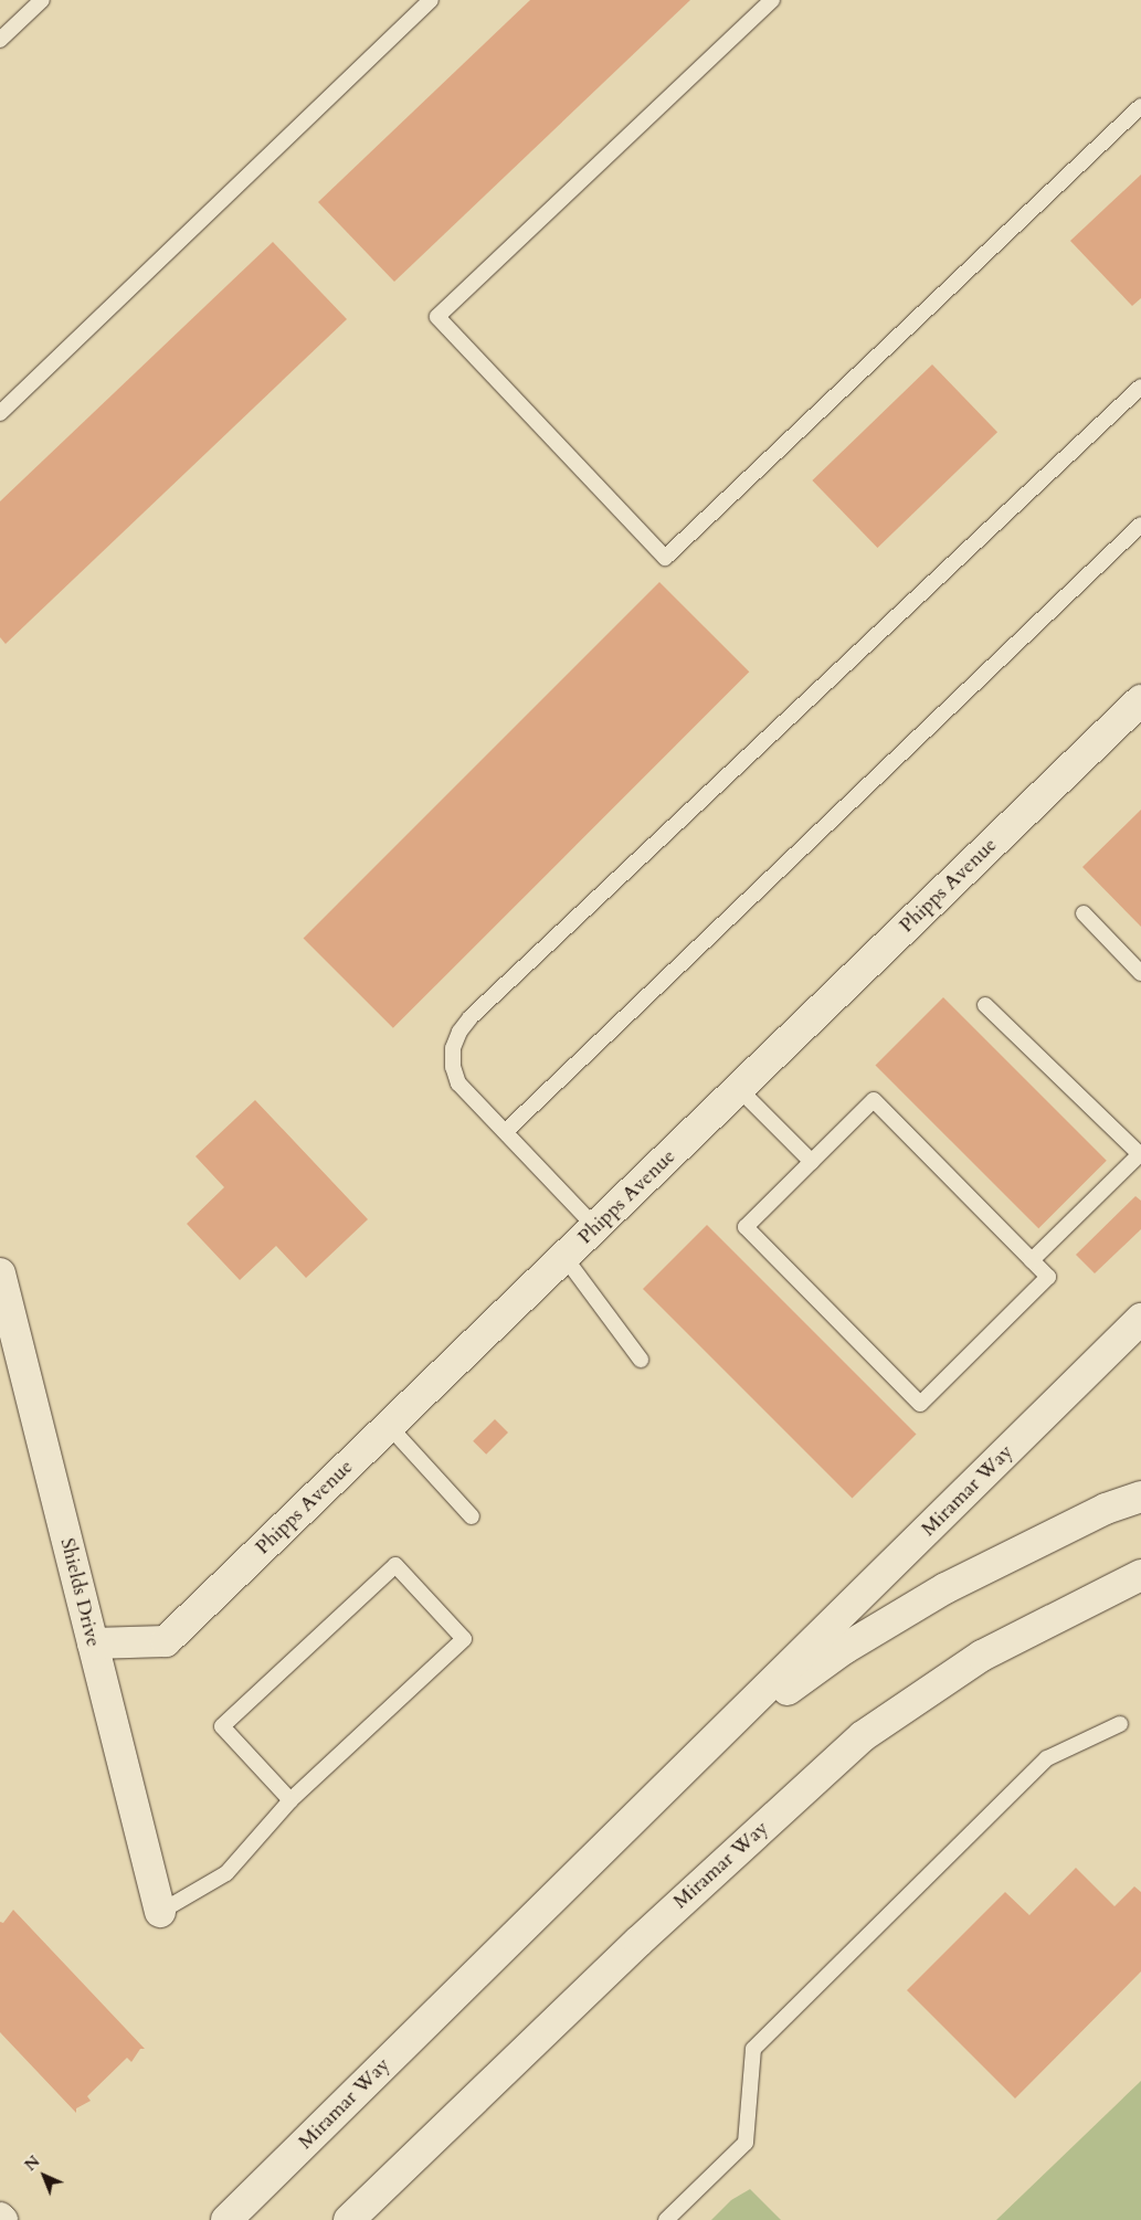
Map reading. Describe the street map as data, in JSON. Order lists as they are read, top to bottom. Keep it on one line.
{"streets":{"street":["Phipps Avenue","Miramar Way","Shields Drive"]},"crossings":[["Phipps Avenue","Shields Drive"]],"north":"top left"}
